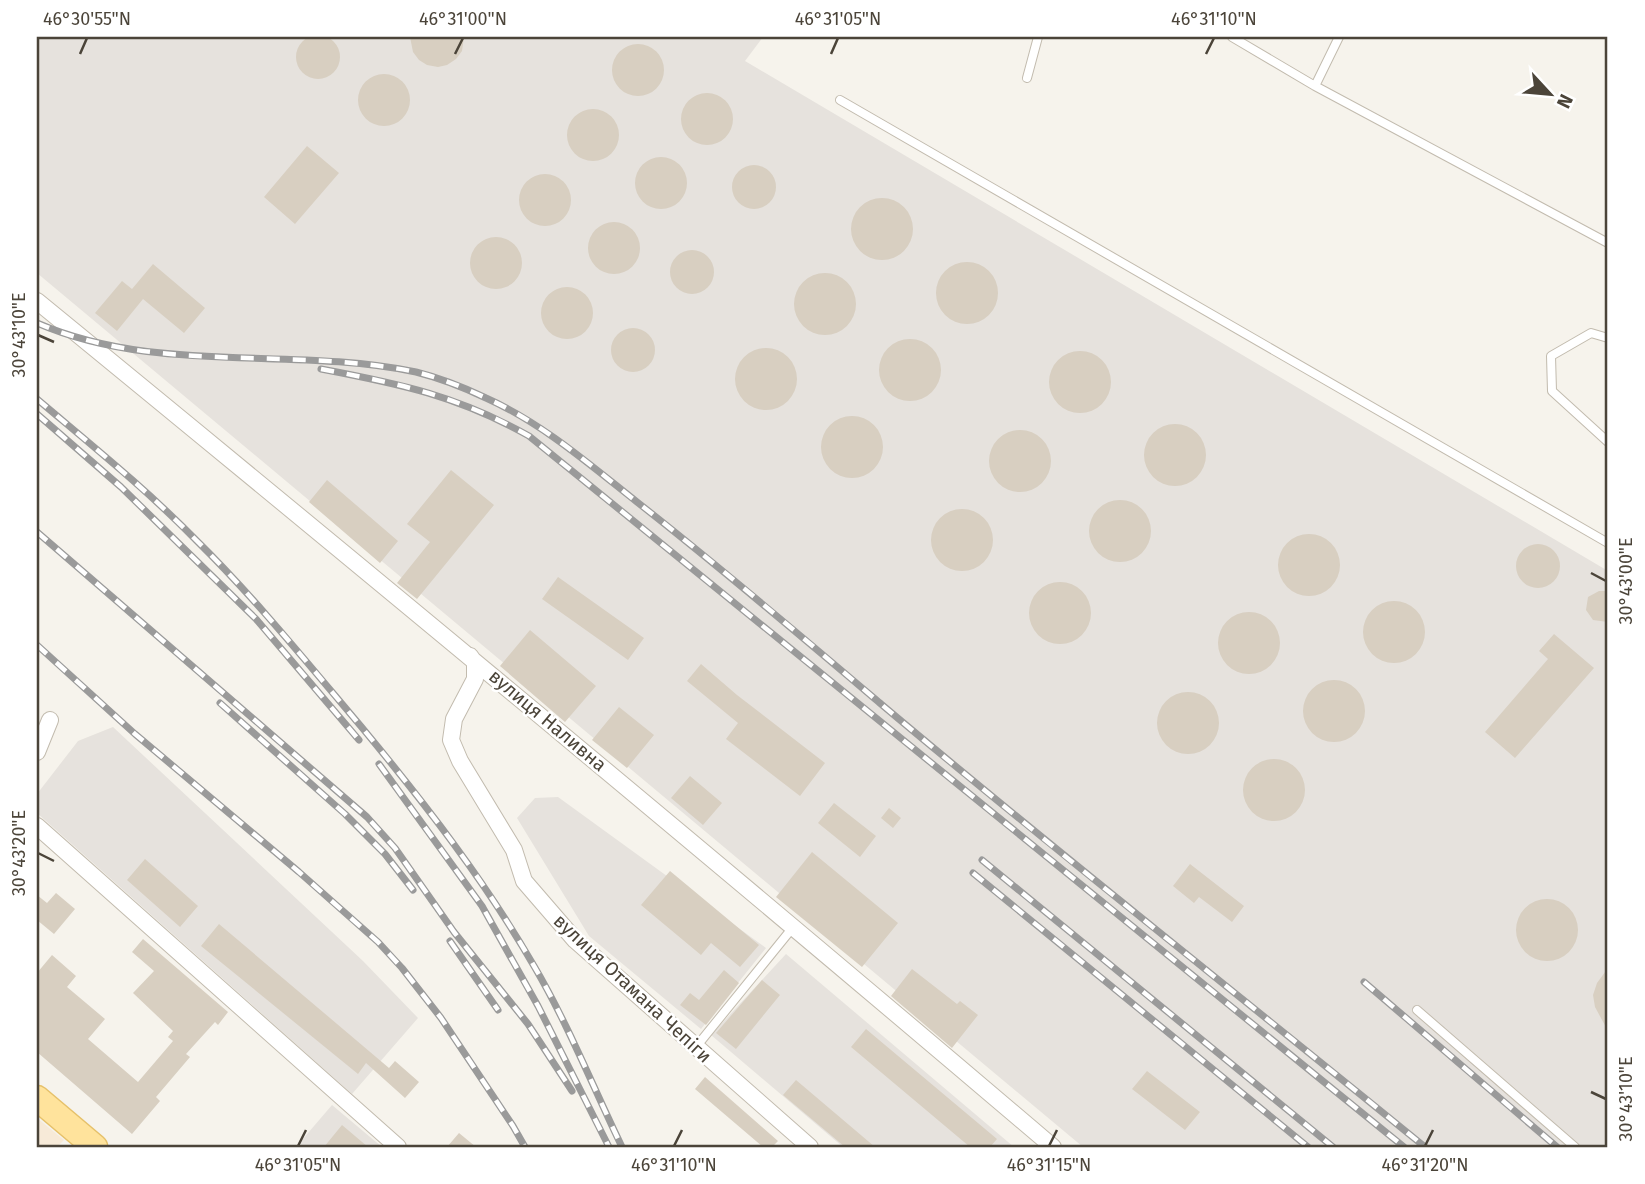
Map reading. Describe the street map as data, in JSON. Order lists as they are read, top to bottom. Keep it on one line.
{"streets":{"street":["вулиця Наливна","вулиця Отамана Чепіги"]},"crossings":[["вулиця Наливна","вулиця Отамана Чепіги"]],"north":"bottom right","coordinates":["46°30'55\"N","46°31'00\"N","46°31'05\"N","46°31'10\"N","30°43'10\"E","30°43'00\"E","30°43'20\"E","46°31'15\"N","46°31'20\"N"]}
